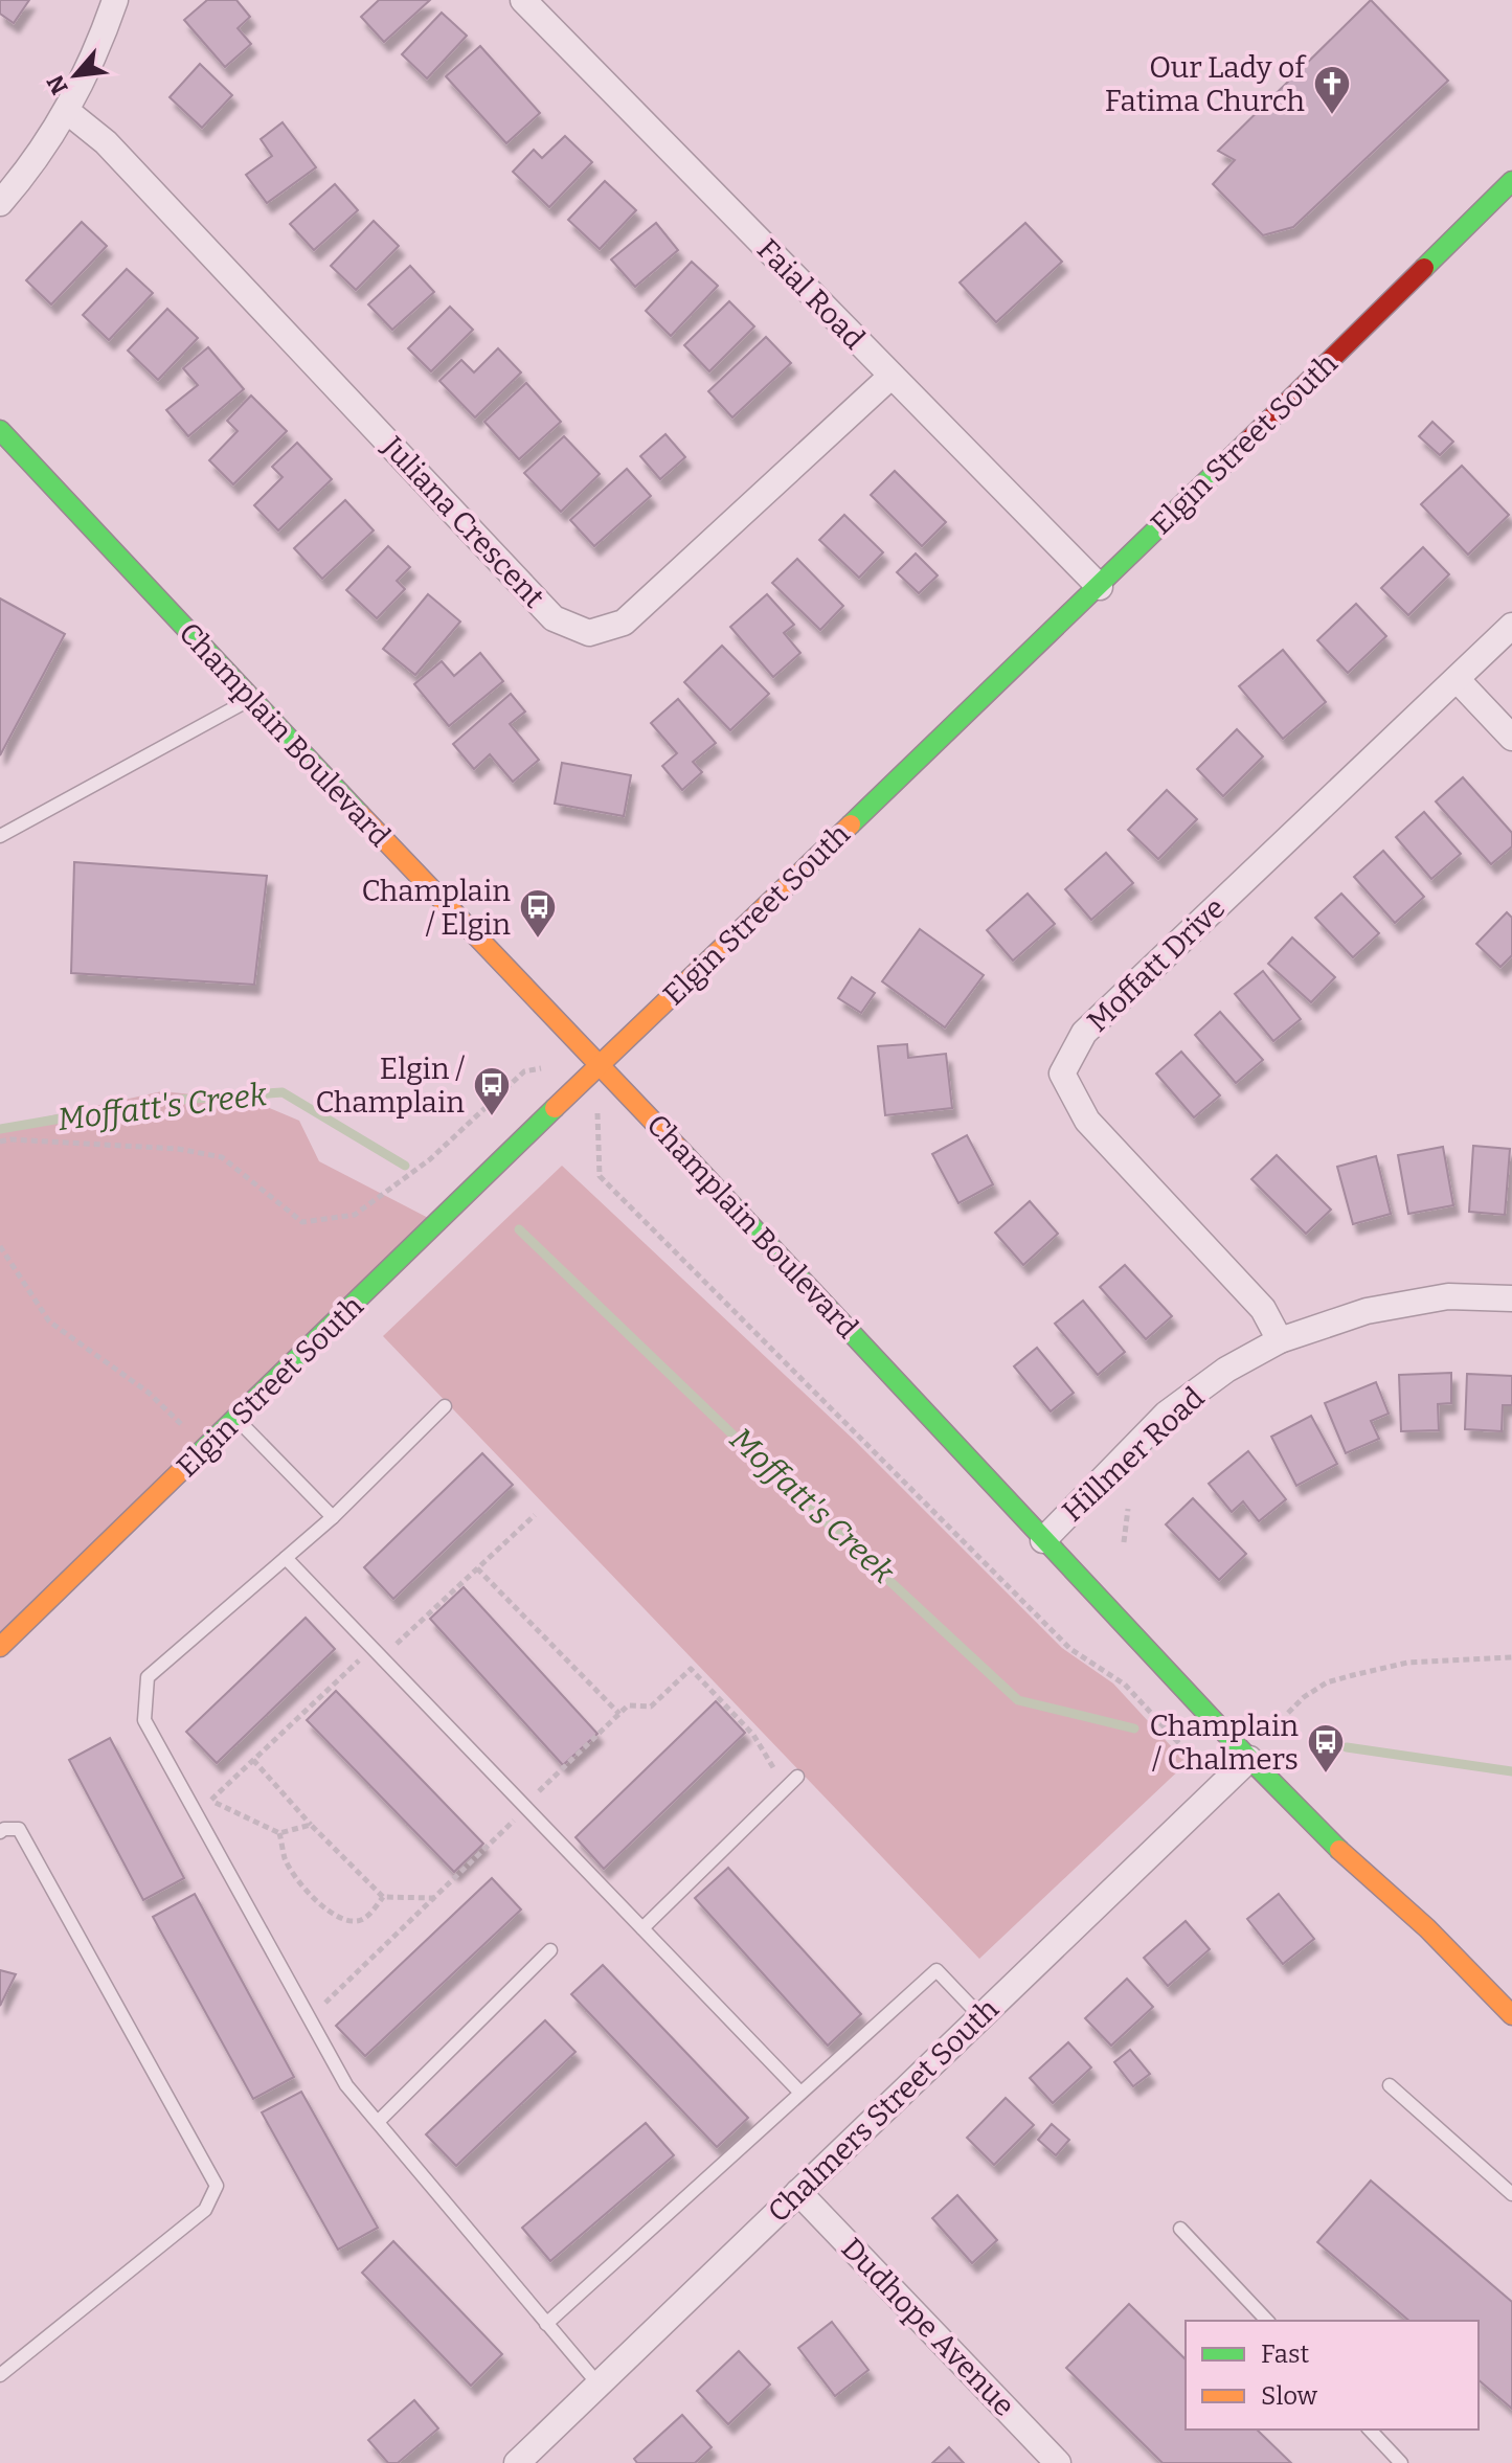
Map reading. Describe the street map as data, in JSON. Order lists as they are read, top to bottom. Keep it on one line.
{"streets":{"street":["Faial Road","Elgin Street South","Juliana Crescent","Champlain Boulevard","Moffatt Drive","Hillmer Road","Chalmers Street South","Dudhope Avenue"]},"crossings":[["Faial Road","Elgin Street South"],["Faial Road","Juliana Crescent"],["Elgin Street South","Champlain Boulevard"],["Champlain Boulevard","Hillmer Road"],["Champlain Boulevard","Chalmers Street South"],["Moffatt Drive","Hillmer Road"],["Chalmers Street South","Dudhope Avenue"]],"water":["Moffatt's Creek"],"places":{"church":["Our Lady of Fatima Church"],"bus stop":["Champlain / Elgin","Elgin / Champlain","Champlain / Chalmers"]},"legend":["Fast","Slow"],"north":"bottom left"}
